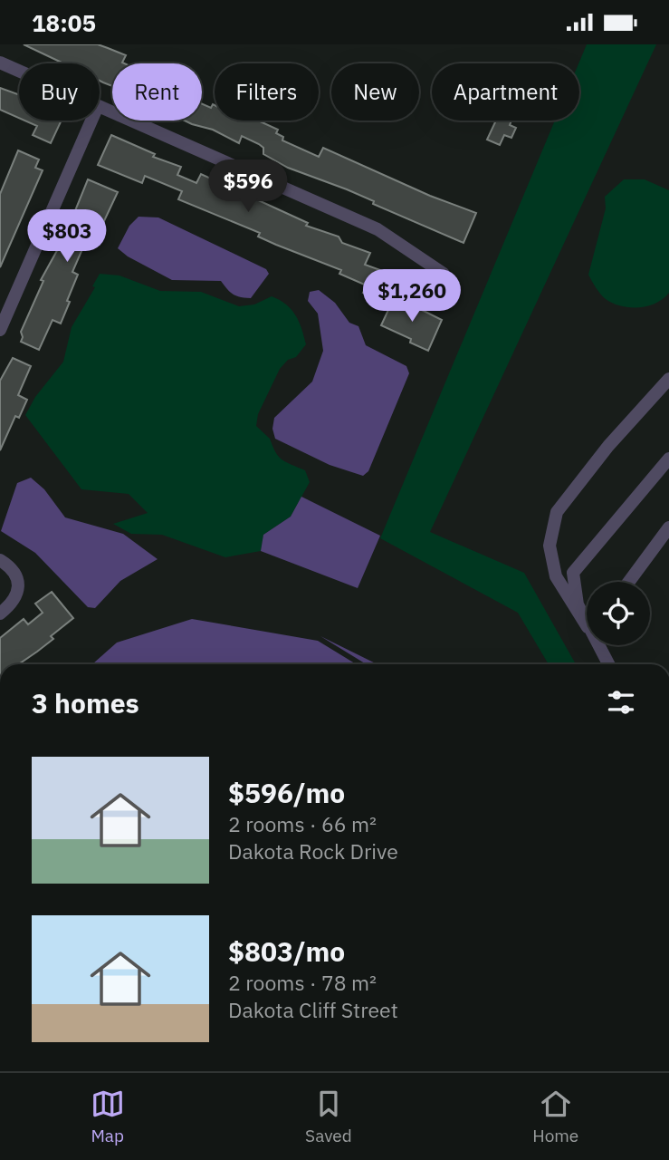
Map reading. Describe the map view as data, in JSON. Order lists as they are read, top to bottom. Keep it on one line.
{"page":{"status":"18:05","chip":["Buy","Rent","Filters","New","Apartment"],"price":["$596","$803","$1,260"],"heading":"3 homes","list":[{"name":"$596/mo","note":"2 rooms · 66 m² · Dakota Rock Drive"},{"name":"$803/mo","note":"2 rooms · 78 m² · Dakota Cliff Street"}],"tabs":["Map","Saved","Home"]}}
